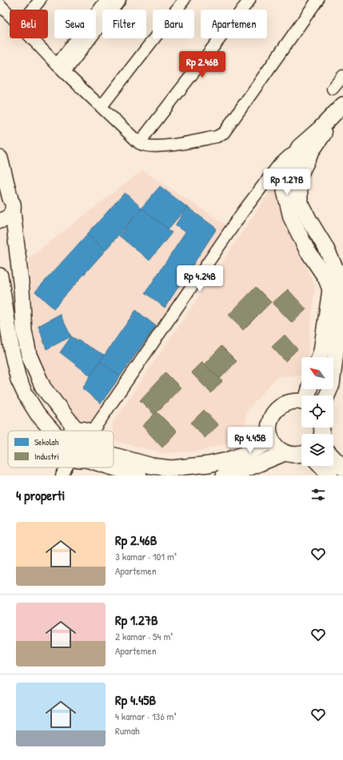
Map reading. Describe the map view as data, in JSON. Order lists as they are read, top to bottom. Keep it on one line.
{"legend":["Sekolah","Industri"],"north":"top left","page":{"chip":["Beli","Sewa","Filter","Baru","Apartemen"],"price":["Rp 2.46B","Rp 1.27B","Rp 4.24B","Rp 4.45B"],"heading":"4 properti","list":[{"name":"Rp 2.46B","note":"3 kamar · 101 m² · Apartemen"},{"name":"Rp 1.27B","note":"2 kamar · 54 m² · Apartemen"},{"name":"Rp 4.45B","note":"4 kamar · 136 m² · Rumah"}]}}
